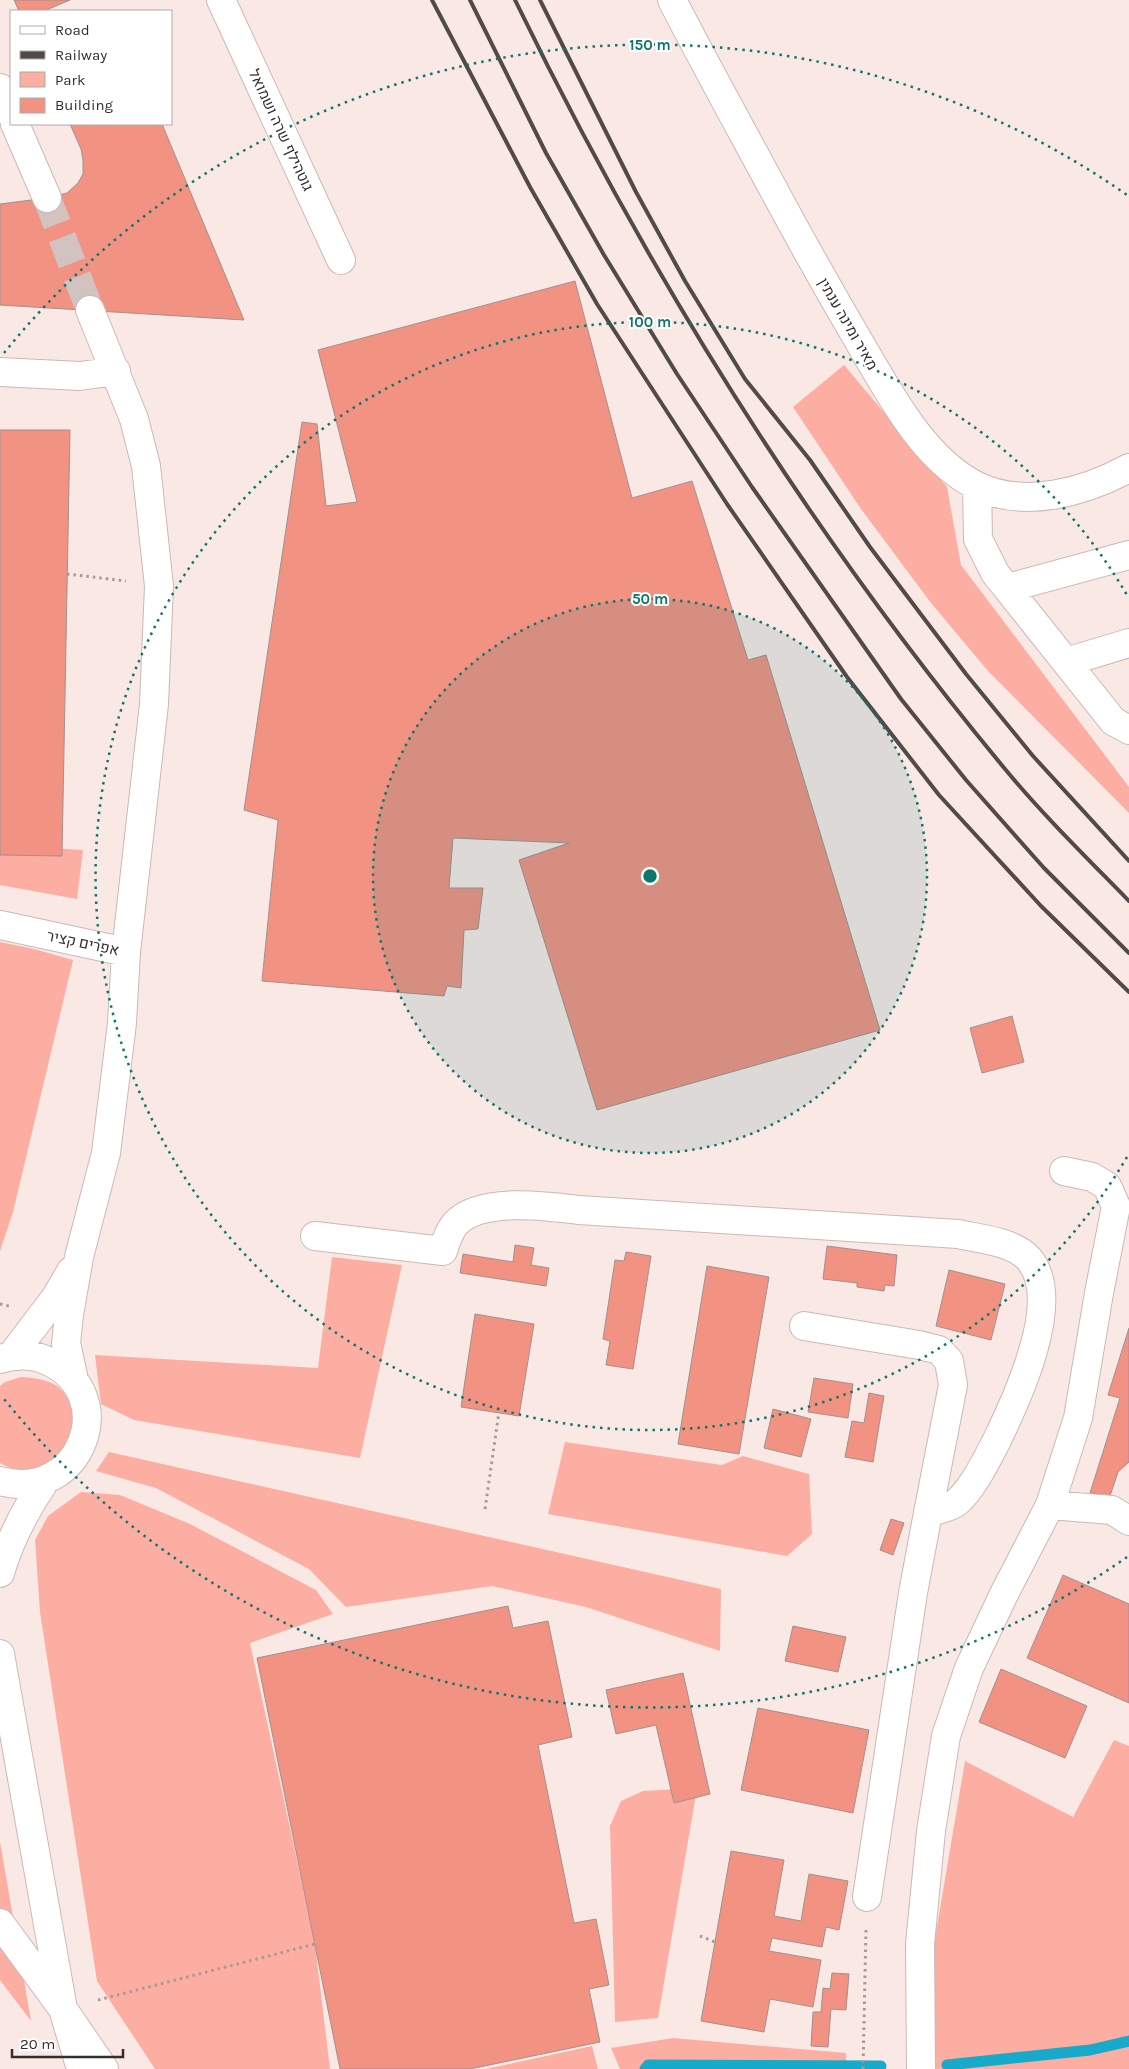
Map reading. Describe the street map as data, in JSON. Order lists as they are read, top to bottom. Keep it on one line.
{"streets":{"street":["גוטהילף שרה ושמואל","מאיר ומינה ענתין","אפרים קציר"]},"legend":["Road","Railway","Park","Building"],"scale_bar":"20 m","rings":["150 m","100 m","50 m"]}
